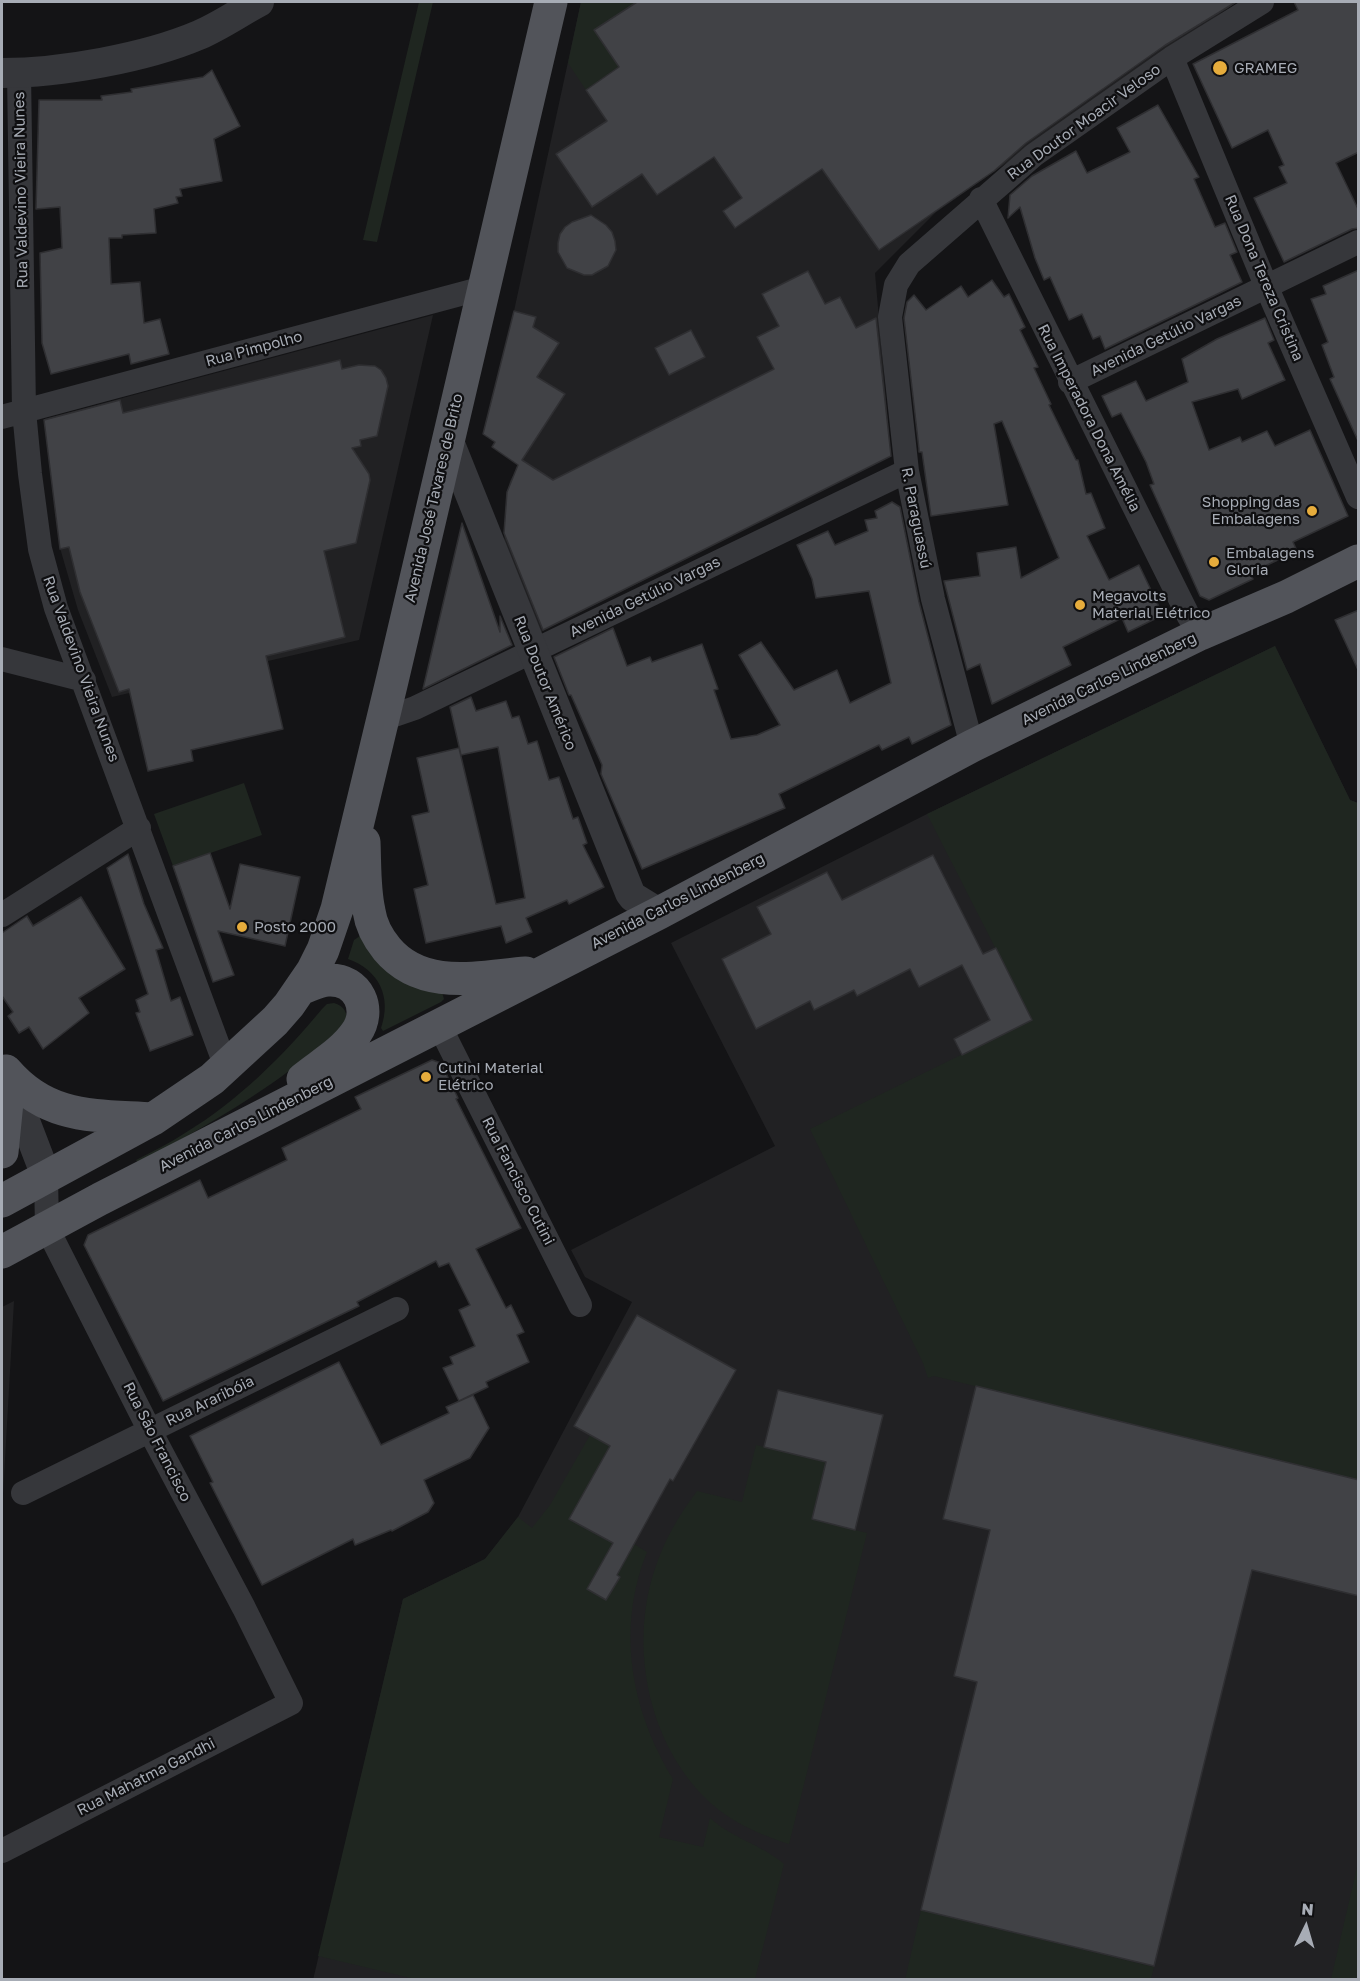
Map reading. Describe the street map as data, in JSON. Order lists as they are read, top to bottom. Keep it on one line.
{"streets":{"main road":["Avenida José Tavares de Brito","Avenida Carlos Lindenberg"],"street":["Rua Doutor Moacir Veloso","Rua Valdevino Vieira Nunes","Rua Dona Tereza Cristina","Avenida Getúlio Vargas","Rua Pimpolho","Rua Imperadora Dona Amélia","R. Paraguassú","Rua Doutor Américo","Rua Fancisco Cutini","Rua Araribóia","Rua São Francisco","Rua Mahatma Gandhi"]},"crossings":[["Rua Doutor Moacir Veloso","Rua Dona Tereza Cristina"],["Rua Doutor Moacir Veloso","Rua Imperadora Dona Amélia"],["Rua Doutor Moacir Veloso","R. Paraguassú"],["Rua Valdevino Vieira Nunes","Rua Pimpolho"],["Rua Dona Tereza Cristina","Avenida Getúlio Vargas"],["Avenida Getúlio Vargas","Rua Imperadora Dona Amélia"],["Avenida Getúlio Vargas","Avenida José Tavares de Brito"],["Avenida Getúlio Vargas","R. Paraguassú"],["Avenida Getúlio Vargas","Rua Doutor Américo"],["Rua Pimpolho","Avenida José Tavares de Brito"],["Rua Imperadora Dona Amélia","Avenida Carlos Lindenberg"],["Avenida José Tavares de Brito","Rua Doutor Américo"],["R. Paraguassú","Avenida Carlos Lindenberg"],["Avenida Carlos Lindenberg","Rua Doutor Américo"],["Avenida Carlos Lindenberg","Rua Fancisco Cutini"],["Avenida Carlos Lindenberg","Rua São Francisco"],["Rua Araribóia","Rua São Francisco"],["Rua São Francisco","Rua Mahatma Gandhi"]],"places":["GRAMEG","Shopping das Embalagens","Embalagens Gloria","Megavolts Material Elétrico","Posto 2000","Cutini Material Elétrico"],"north":"top"}
